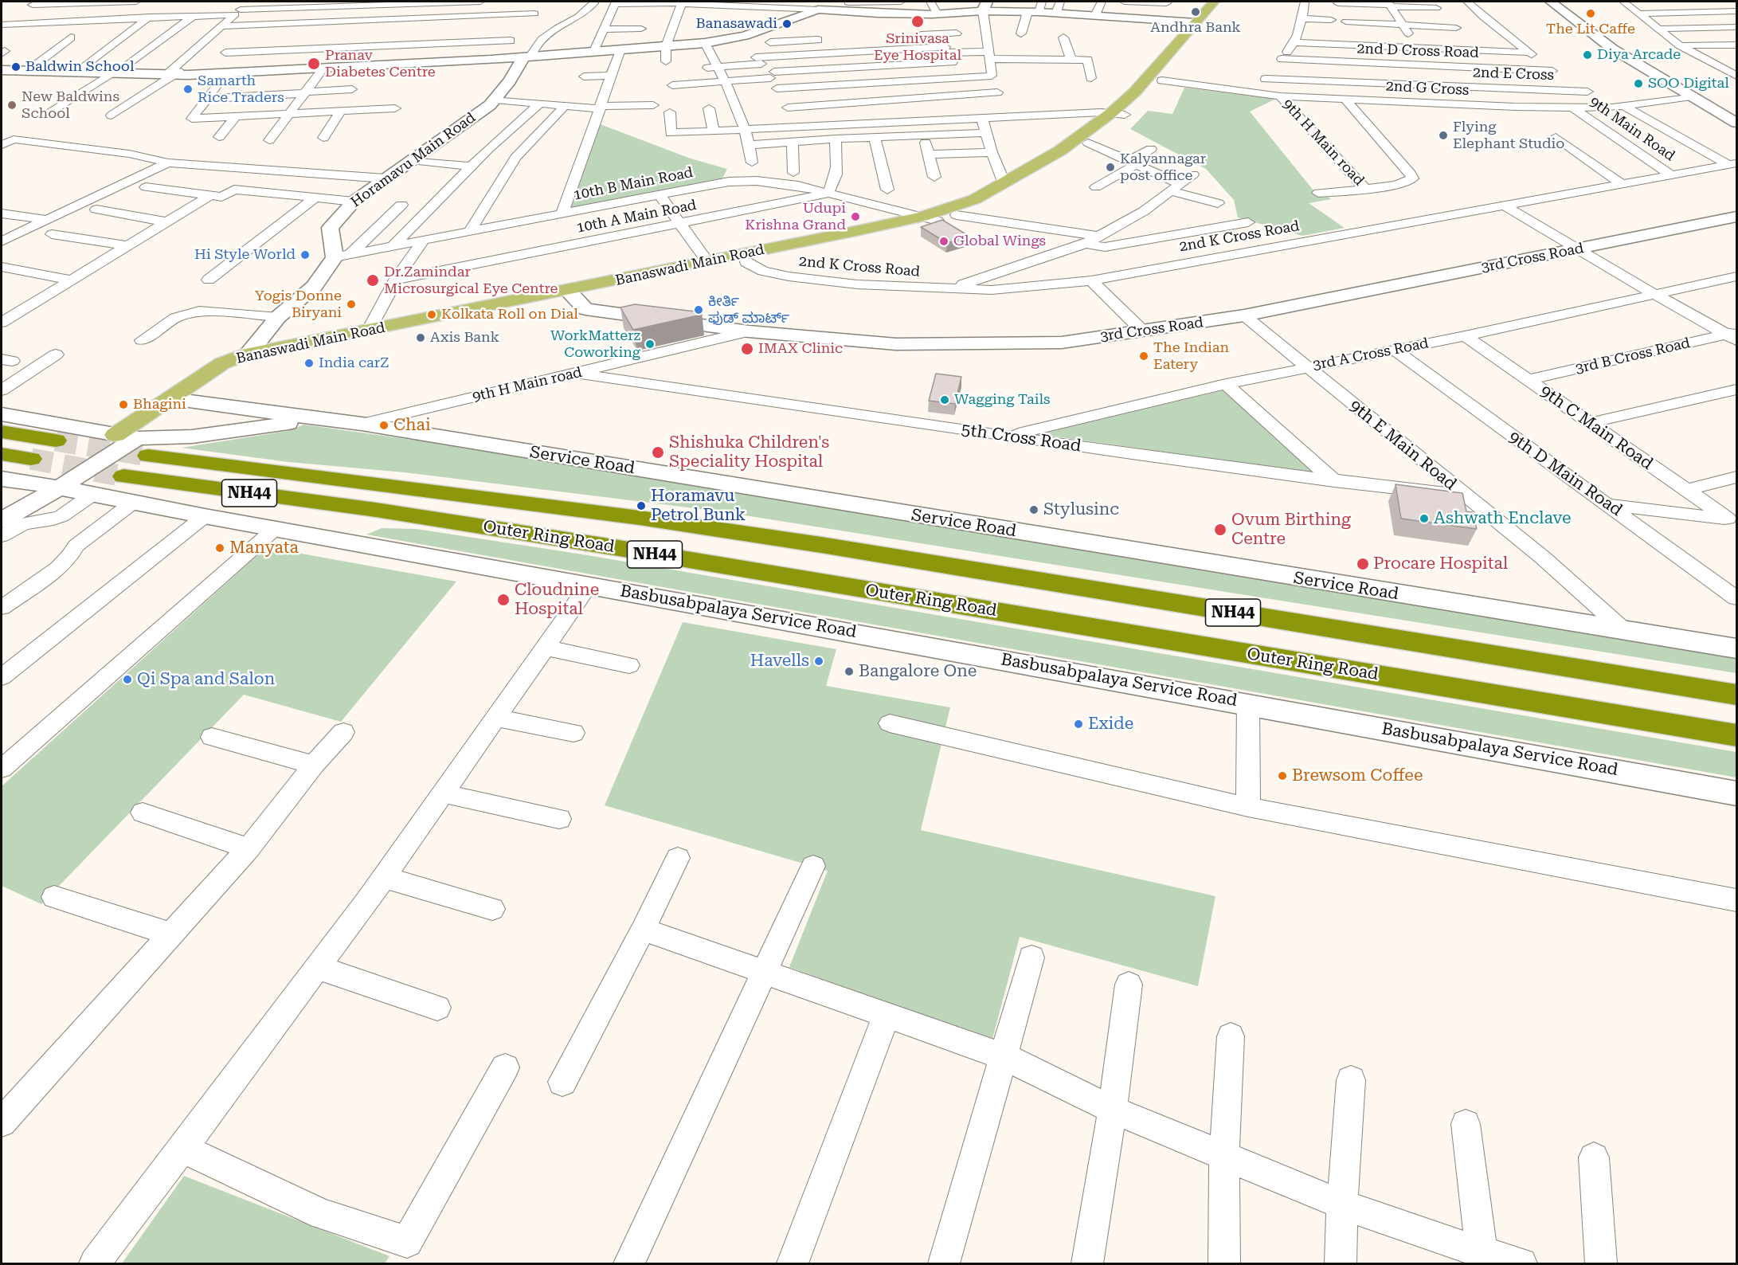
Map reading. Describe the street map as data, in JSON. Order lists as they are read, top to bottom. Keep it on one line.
{"streets":{"highway":["NH44","Outer Ring Road"],"main road":["Banaswadi Main Road"],"street":["2nd D Cross Road","2nd E Cross","2nd G Cross","9th Main Road","9th H Main road","Horamavu Main Road","10th B Main Road","10th A Main Road","2nd K Cross Road","3rd Cross Road","3rd A Cross Road","3rd B Cross Road","9th C Main Road","5th Cross Road","9th E Main Road","Service Road","9th D Main Road","Basbusabpalaya Service Road"]},"crossings":[["2nd G Cross","9th Main Road"],["2nd G Cross","9th H Main road"],["2nd G Cross","Banaswadi Main Road"],["9th Main Road","2nd K Cross Road"],["9th H Main road","3rd Cross Road"],["9th H Main road","5th Cross Road"],["9th H Main road","Service Road"],["Horamavu Main Road","10th B Main Road"],["10th B Main Road","10th A Main Road"],["10th B Main Road","Banaswadi Main Road"],["2nd K Cross Road","Banaswadi Main Road"],["3rd Cross Road","Banaswadi Main Road"],["3rd Cross Road","9th E Main Road"],["Banaswadi Main Road","Service Road"],["Banaswadi Main Road","Outer Ring Road"],["3rd A Cross Road","9th C Main Road"],["3rd A Cross Road","5th Cross Road"],["3rd A Cross Road","9th E Main Road"],["3rd A Cross Road","9th D Main Road"],["3rd B Cross Road","9th C Main Road"],["5th Cross Road","9th E Main Road"],["9th E Main Road","Service Road"]],"places":["Andhra Bank","The Lit Caffe","Srinivasa Eye Hospital","Banasawadi","Diya Arcade","Pranav Diabetes Centre","Baldwin School","SOO Digital","Samarth Rice Traders","New Baldwins School","Flying Elephant Studio","Kalyannagar post office","Udupi Krishna Grand","Global Wings","Hi Style World","Dr.Zamindar Microsurgical Eye Centre","Yogis Donne Biryani","ಕೀರ್ತಿ ಫುಡ್ ಮಾರ್ಟ್","Kolkata Roll on Dial","Axis Bank","WorkMatterz Coworking","IMAX Clinic","The Indian Eatery","India carZ","Wagging Tails","Bhagini","Chai","Shishuka Children's Speciality Hospital","Horamavu Petrol Bunk","Stylusinc","Ashwath Enclave","Ovum Birthing Centre","Manyata","Procare Hospital","Cloudnine Hospital","Havells","Bangalore One","Qi Spa and Salon","Exide","Brewsom Coffee"]}
